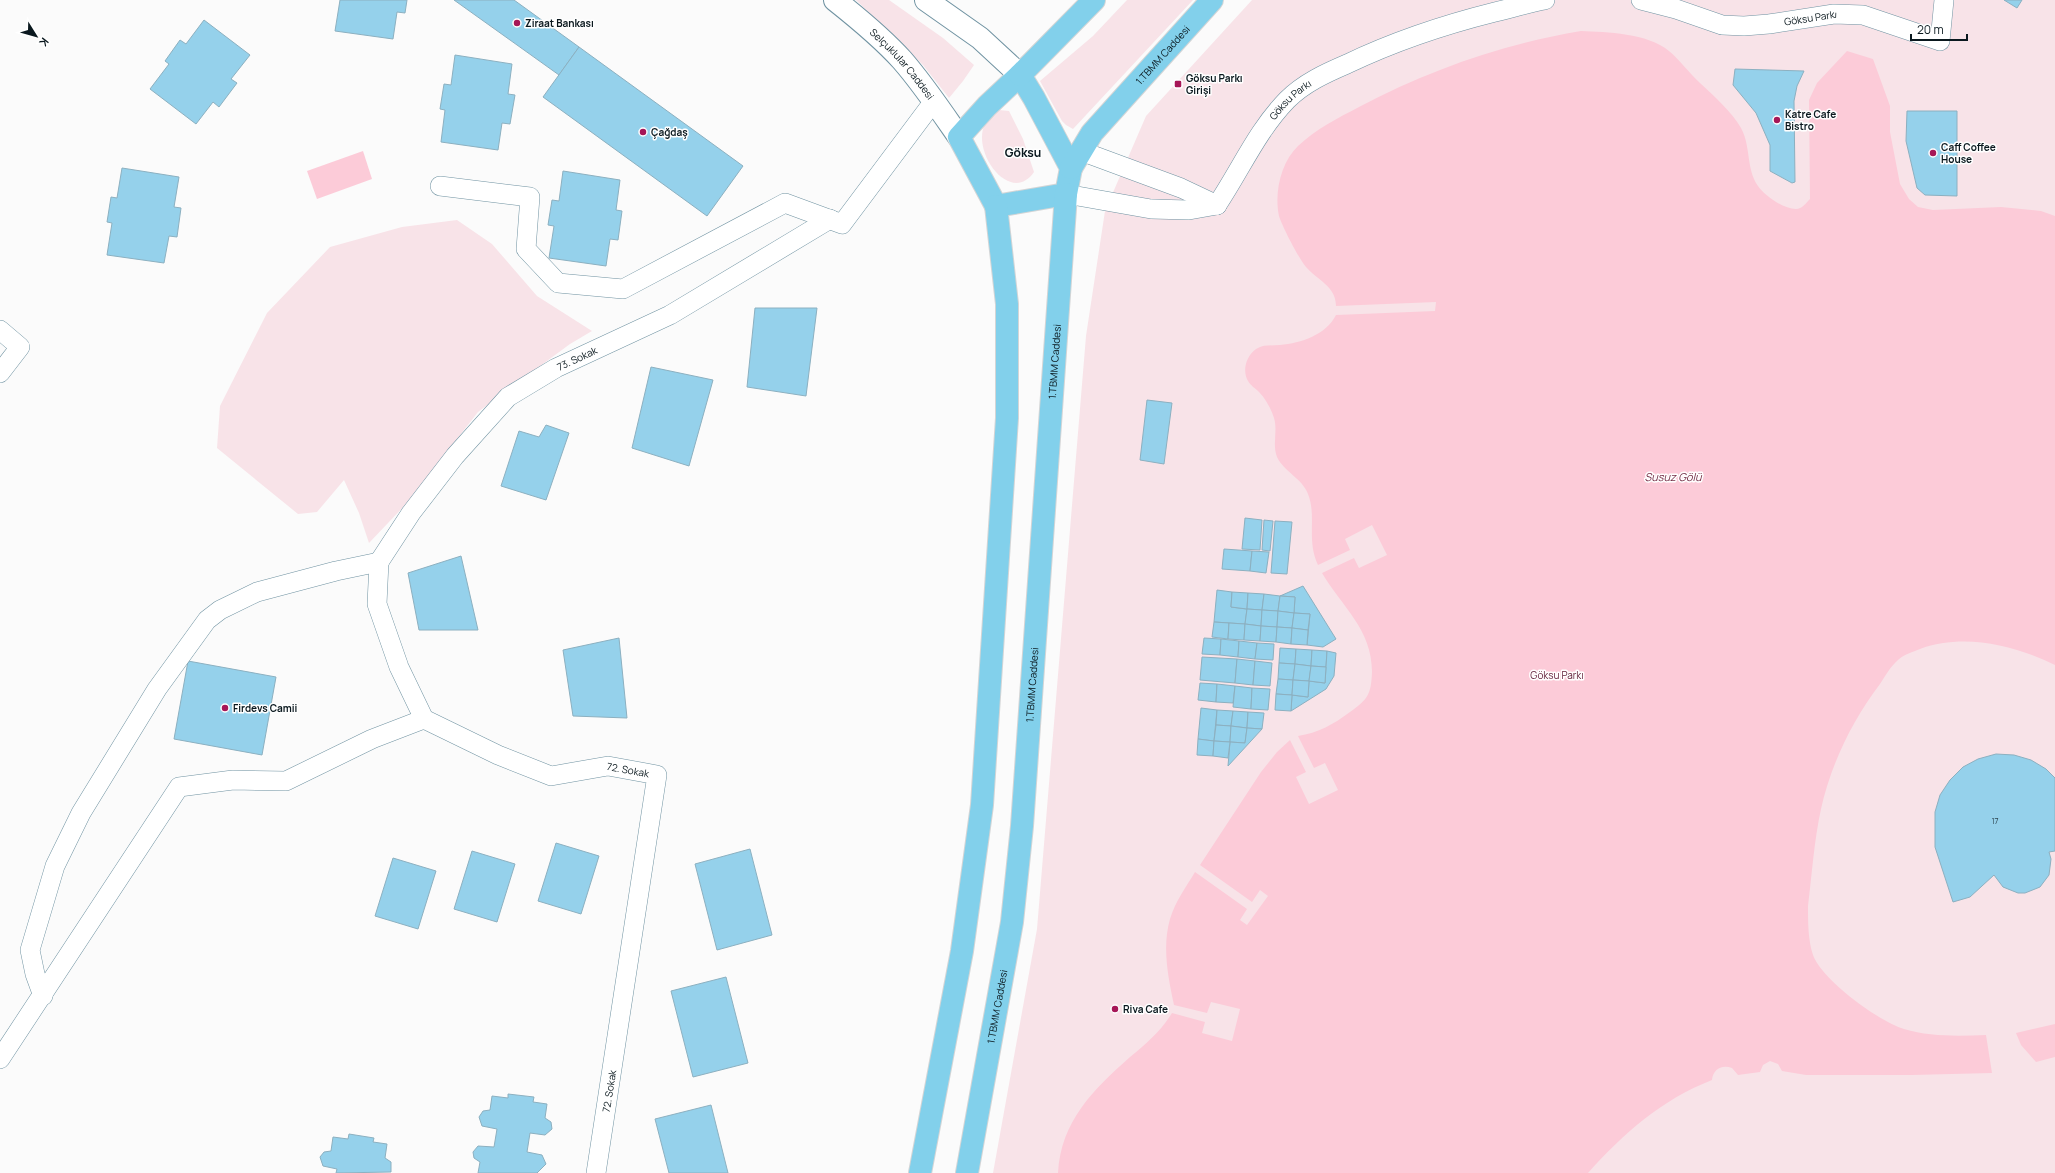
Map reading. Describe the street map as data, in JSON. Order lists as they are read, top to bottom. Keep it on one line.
{"streets":{"main road":["1.TBMM Caddesi","Selçuklular Caddesi"],"street":["Göksu Parkı","73. Sokak","72. Sokak"]},"districts":["Göksu"],"water":["Susuz Gölü"],"parks":["Göksu Parkı"],"places":{"other":["Ziraat Bankası","Katre Cafe Bistro","Çağdaş","Caff Coffee House","Firdevs Camii","Riva Cafe"],"transit":["Göksu Parkı Girişi"]},"house_numbers":["17"],"scale_bar":"20 m","north":"bottom right"}
